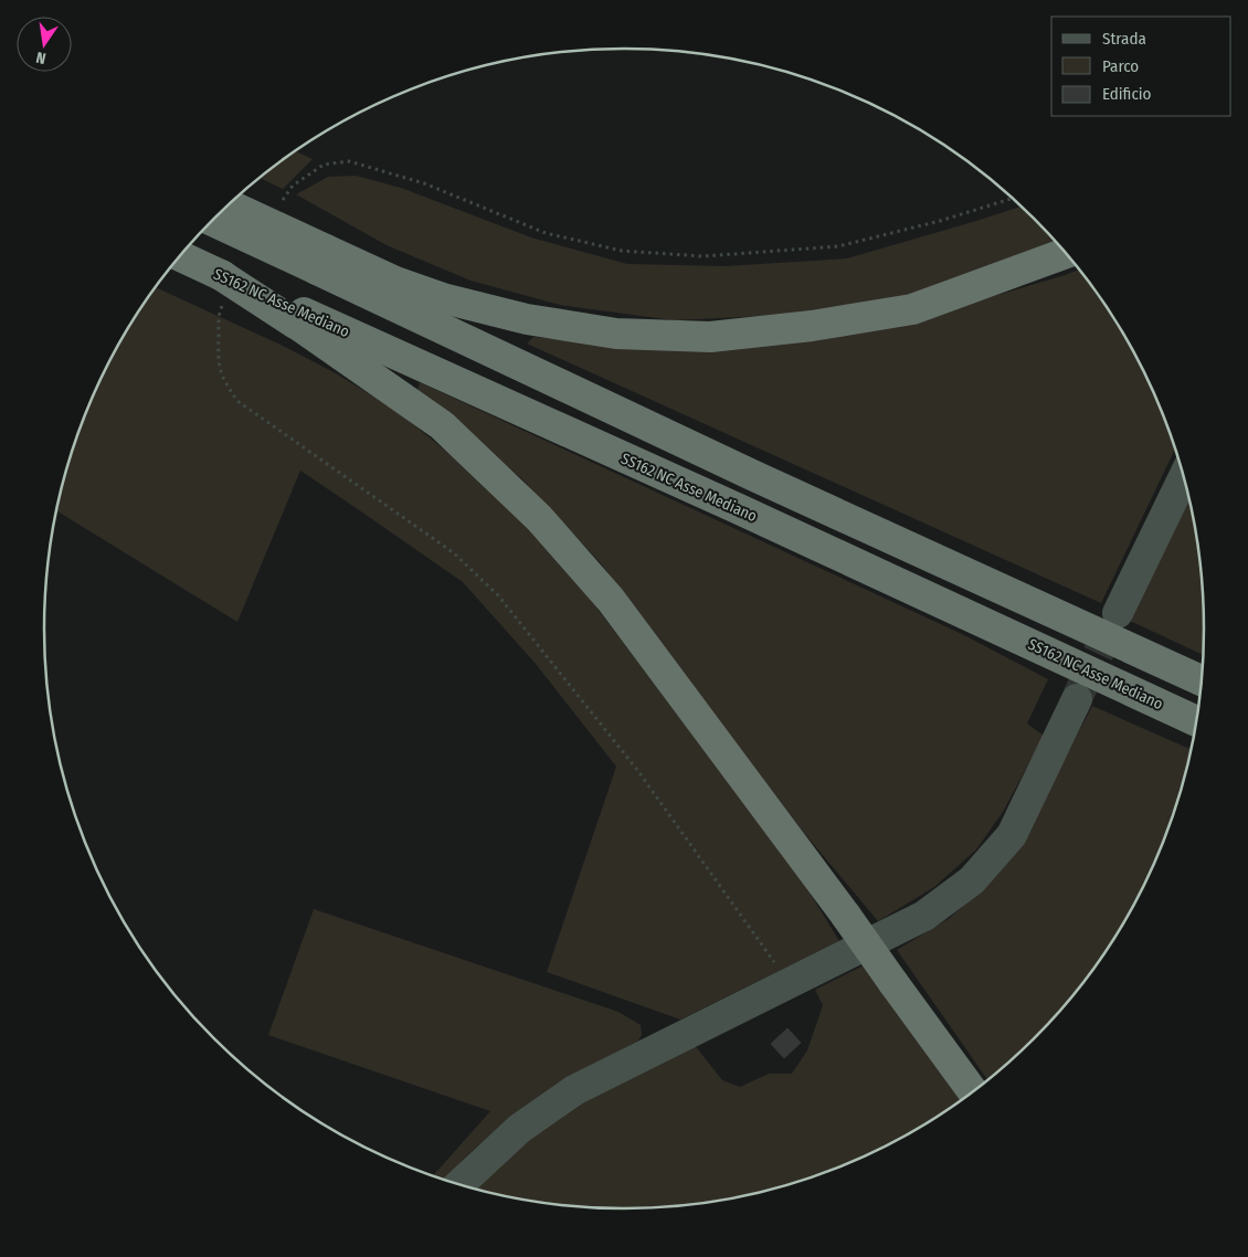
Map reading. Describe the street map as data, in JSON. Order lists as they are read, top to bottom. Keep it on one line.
{"streets":{"highway":["SS162 NC Asse Mediano"]},"legend":["Strada","Parco","Edificio"],"north":"bottom"}
